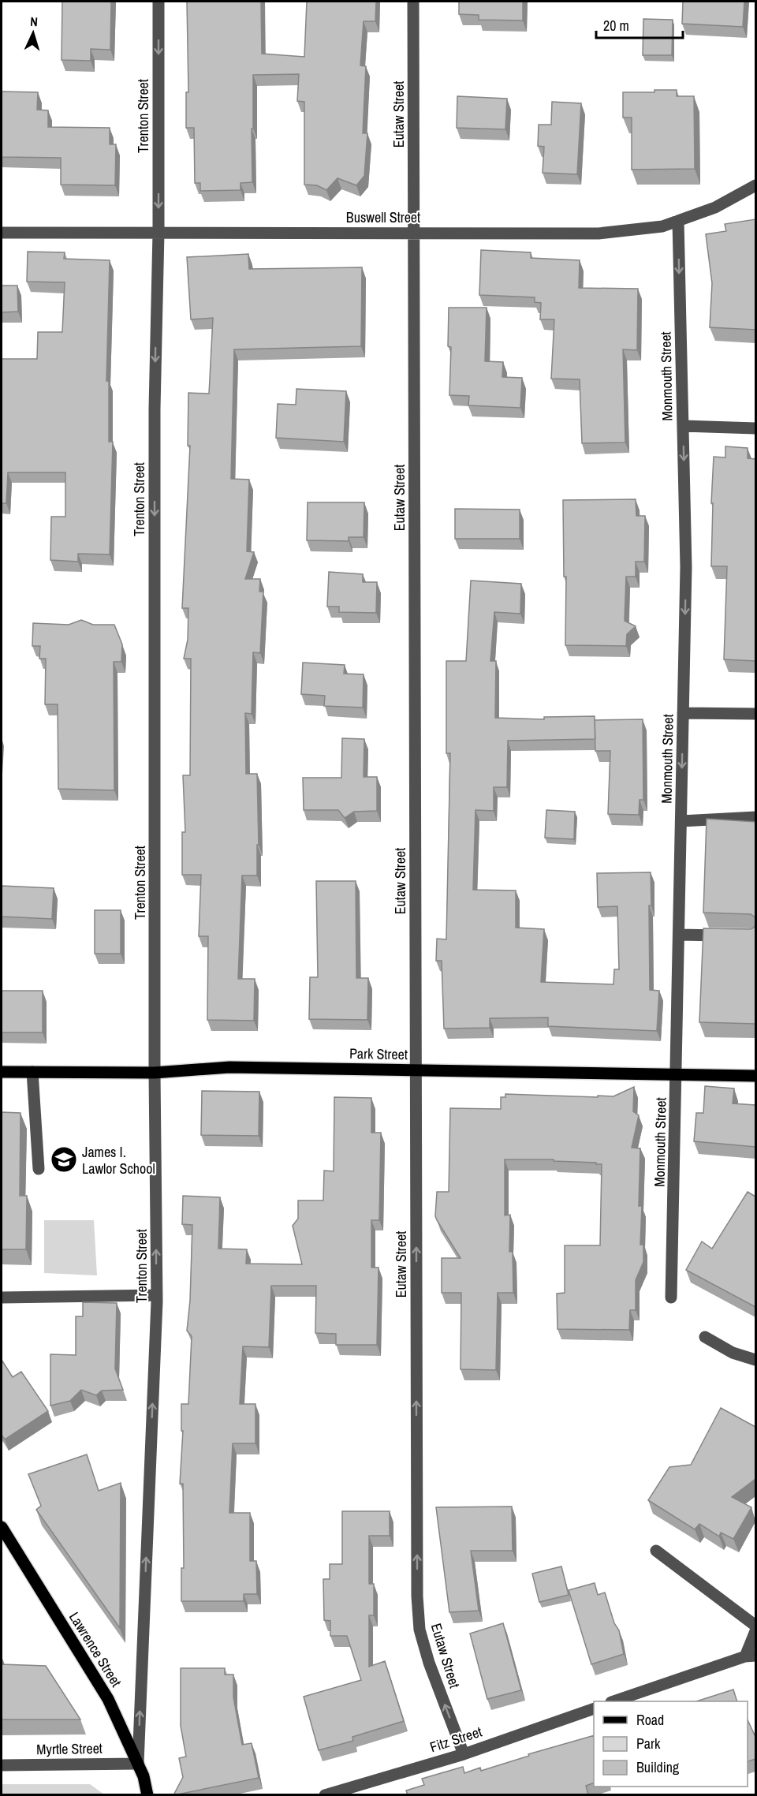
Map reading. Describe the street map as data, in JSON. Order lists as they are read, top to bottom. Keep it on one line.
{"streets":{"main road":["Park Street","Lawrence Street"],"street":["Eutaw Street","Trenton Street","Buswell Street","Monmouth Street","Fitz Street","Myrtle Street"]},"crossings":[["Eutaw Street","Buswell Street"],["Eutaw Street","Park Street"],["Eutaw Street","Fitz Street"],["Trenton Street","Buswell Street"],["Trenton Street","Park Street"],["Trenton Street","Lawrence Street"],["Trenton Street","Myrtle Street"],["Buswell Street","Monmouth Street"],["Monmouth Street","Park Street"],["Lawrence Street","Myrtle Street"]],"one_way":["Eutaw Street","Monmouth Street"],"places":{"school or university":["James I. Lawlor School"]},"legend":["Road","Park","Building"],"scale_bar":"20 m","north":"top"}
